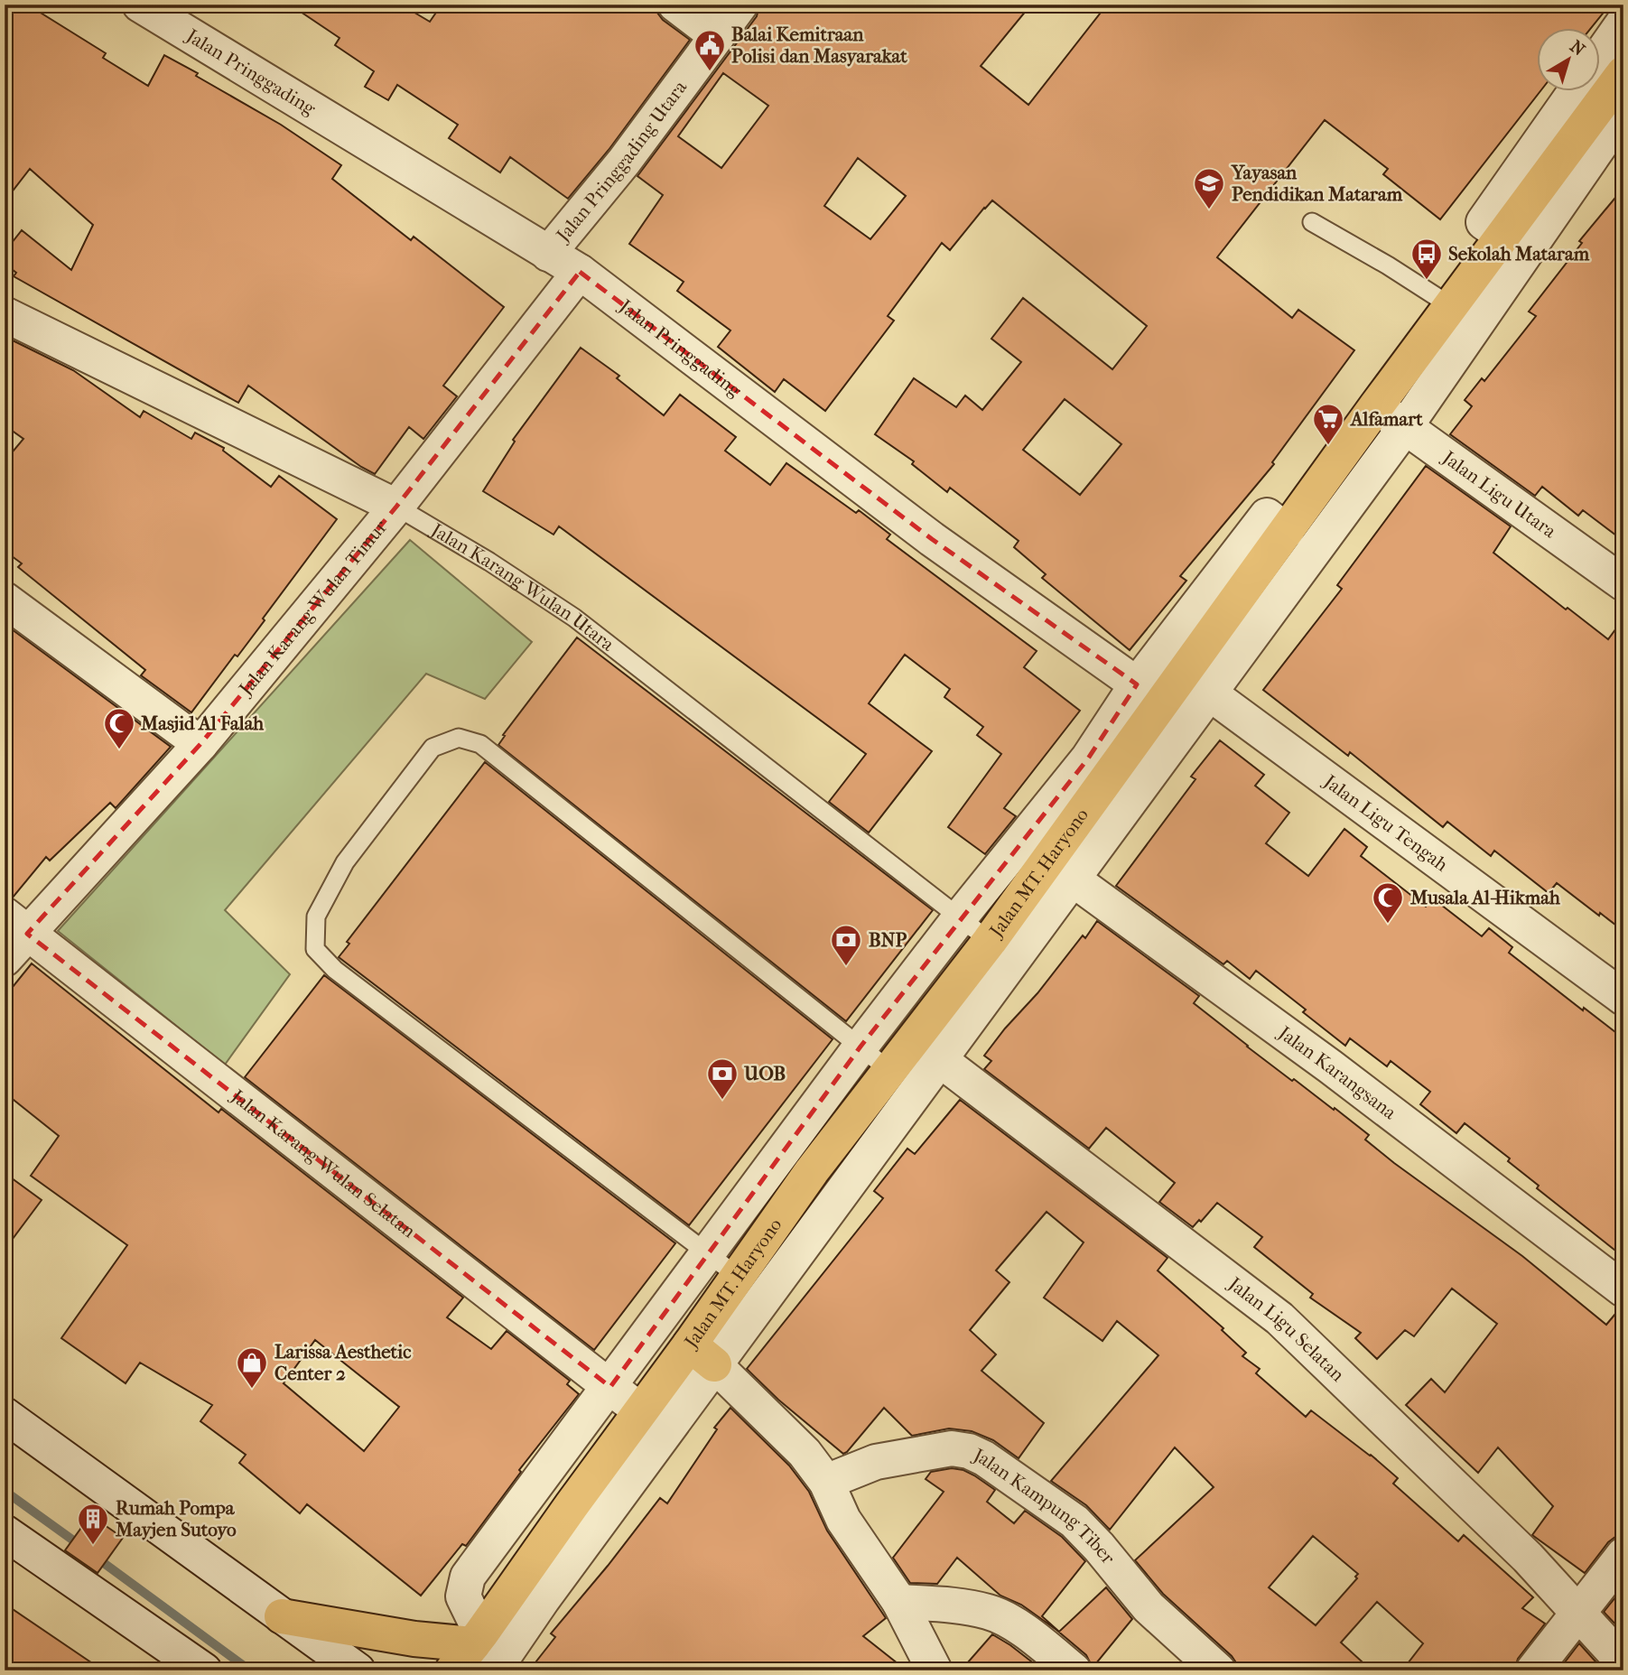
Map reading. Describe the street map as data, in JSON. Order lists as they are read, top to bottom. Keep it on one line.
{"streets":{"main road":["Jalan MT. Haryono"],"street":["Jalan Pringgading","Jalan Pringgading Utara","Jalan Ligu Utara","Jalan Karang Wulan Utara","Jalan Karang Wulan Timur","Jalan Ligu Tengah","Jalan Karangsana","Jalan Karang Wulan Selatan","Jalan Ligu Selatan","Jalan Kampung Tiber"]},"crossings":[["Jalan Pringgading","Jalan Pringgading Utara"],["Jalan Pringgading","Jalan Karang Wulan Timur"],["Jalan Ligu Utara","Jalan MT. Haryono"],["Jalan Karang Wulan Utara","Jalan Karang Wulan Timur"],["Jalan Karang Wulan Utara","Jalan MT. Haryono"],["Jalan Karang Wulan Timur","Jalan Karang Wulan Selatan"],["Jalan MT. Haryono","Jalan Karangsana"],["Jalan MT. Haryono","Jalan Karang Wulan Selatan"],["Jalan MT. Haryono","Jalan Ligu Selatan"]],"places":{"public building":["Balai Kemitraan Polisi dan Masyarakat"],"school or university":["Yayasan Pendidikan Mataram"],"bus stop":["Sekolah Mataram"],"supermarket":["Alfamart"],"mosque":["Masjid Al Falah","Musala Al-Hikmah"],"bank":["BNP","UOB"],"shop":["Larissa Aesthetic Center 2"],"building":["Rumah Pompa Mayjen Sutoyo"]},"north":"top right"}
